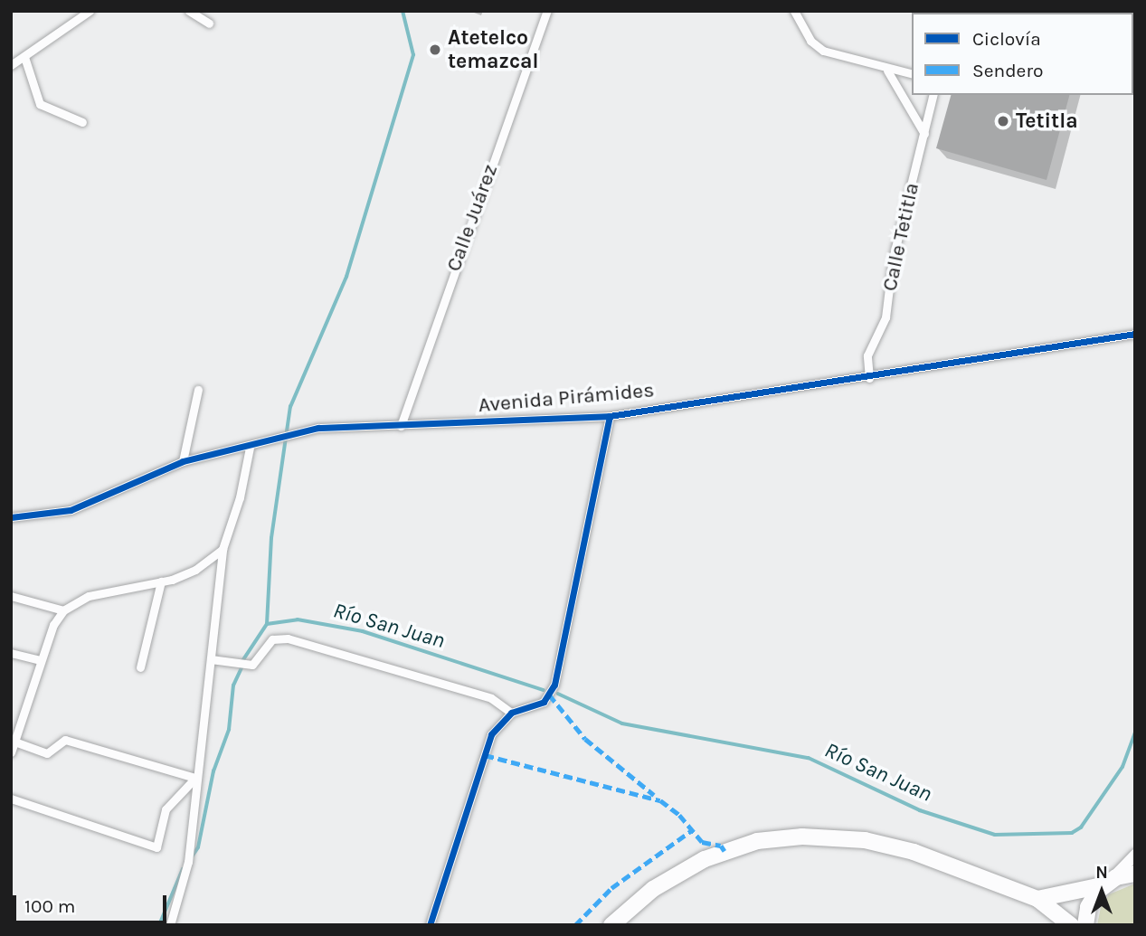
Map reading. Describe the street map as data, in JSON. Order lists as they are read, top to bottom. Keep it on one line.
{"streets":{"street":["Calle Juárez","Calle Tetitla","Avenida Pirámides"]},"crossings":[["Calle Juárez","Avenida Pirámides"],["Calle Tetitla","Avenida Pirámides"]],"water":["Río San Juan"],"places":["Atetelco temazcal","Tetitla"],"legend":["Ciclovía","Sendero"],"scale_bar":"100 m","north":"top"}
